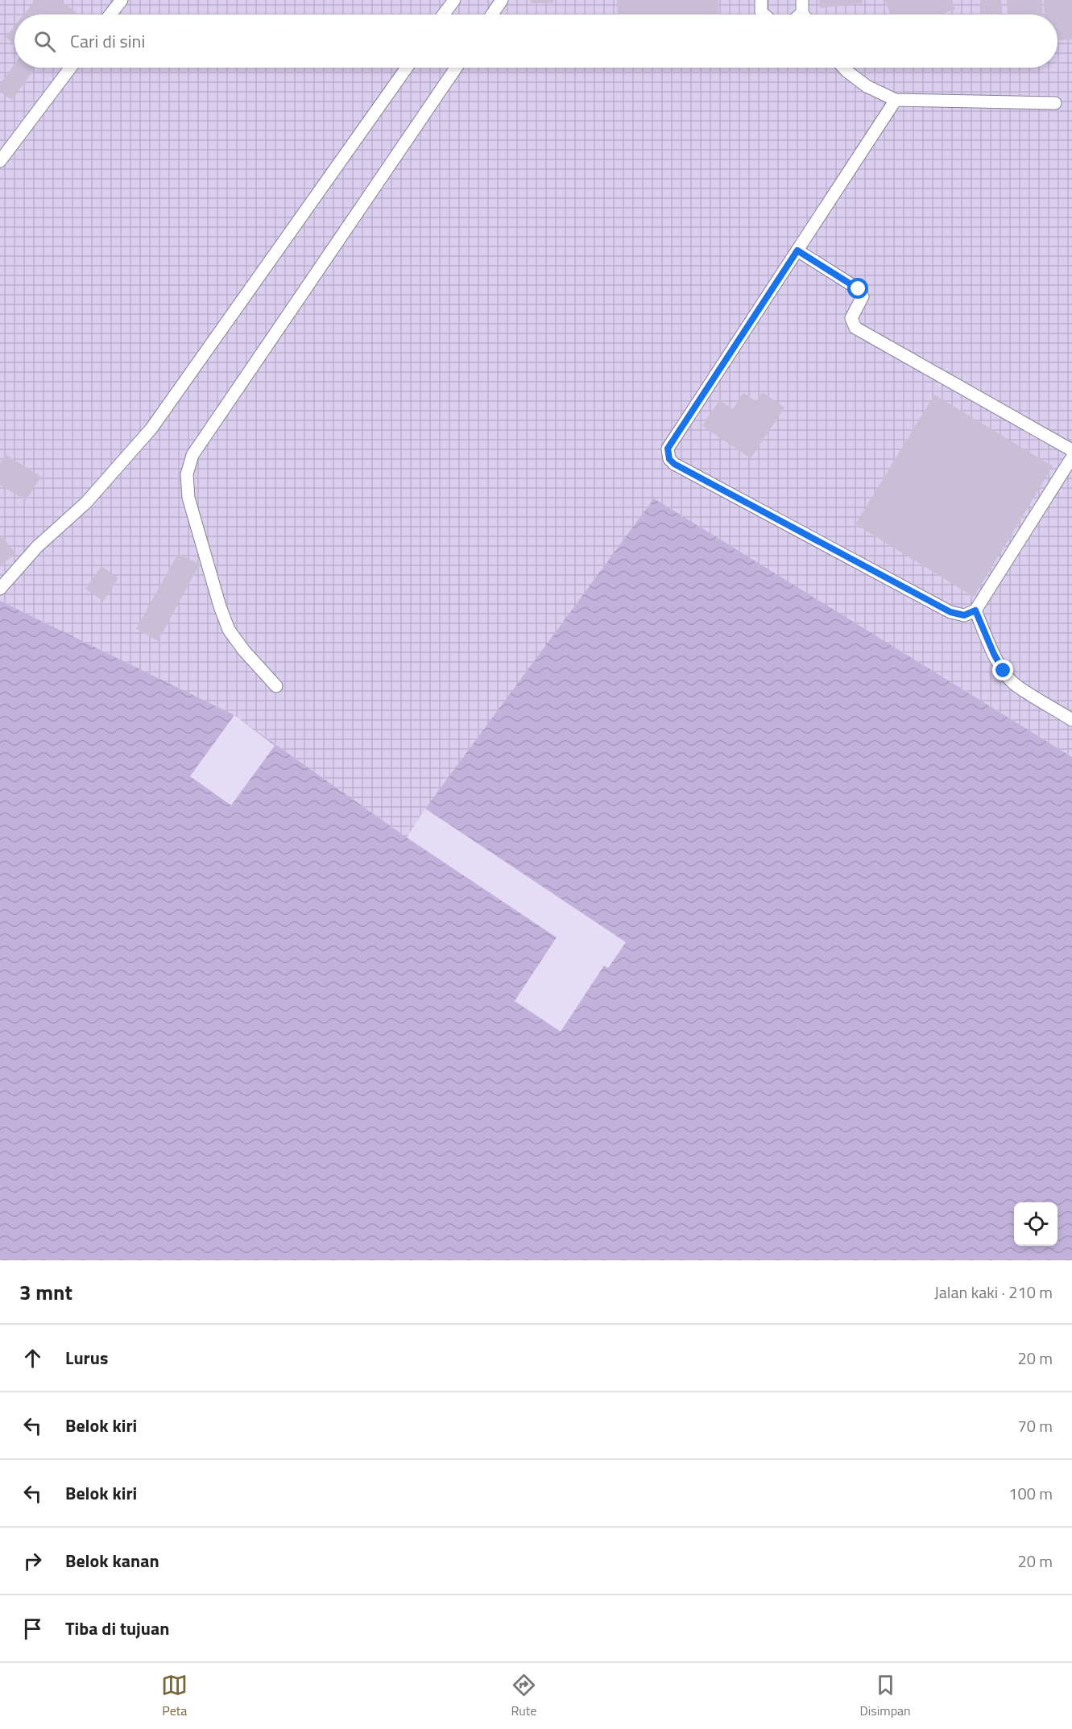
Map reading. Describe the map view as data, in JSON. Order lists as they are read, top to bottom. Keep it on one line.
{"page":{"search":"Cari di sini","heading":["3 mnt","Jalan kaki · 210 m"],"list":[["Lurus","20 m"],["Belok kiri","70 m"],["Belok kiri","100 m"],["Belok kanan","20 m"],"Tiba di tujuan"],"nav":["Peta","Rute","Disimpan"]}}
